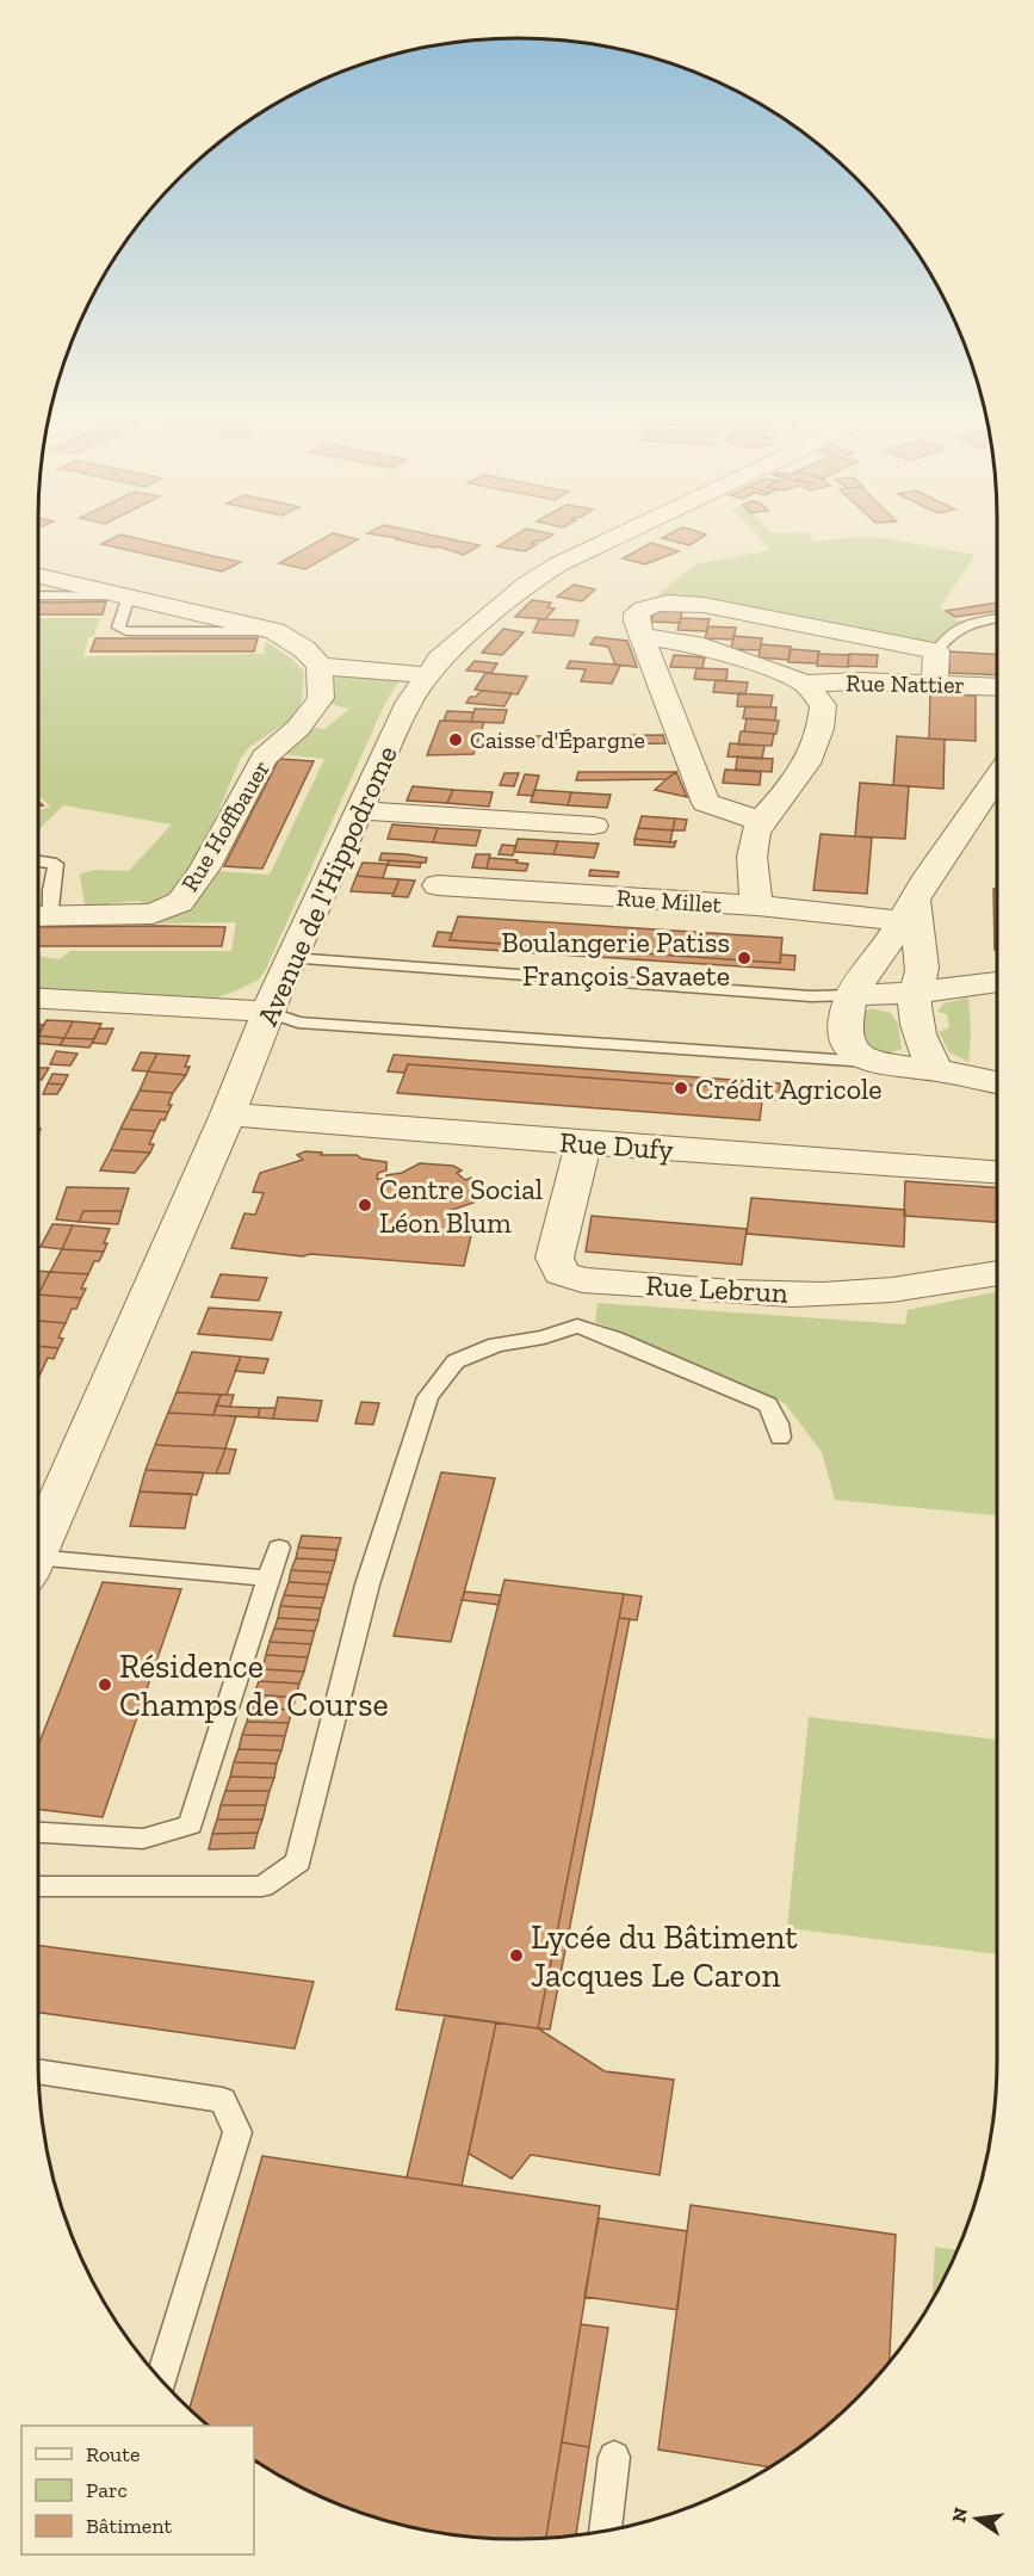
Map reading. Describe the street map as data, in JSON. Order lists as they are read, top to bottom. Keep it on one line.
{"streets":{"street":["Rue Nattier","Rue Hoffbauer","Avenue de l'Hippodrome","Rue Millet","Rue Dufy","Rue Lebrun"]},"crossings":[["Rue Nattier","Rue Millet"],["Avenue de l'Hippodrome","Rue Dufy"],["Rue Dufy","Rue Lebrun"]],"places":["Caisse d'Épargne","Boulangerie Patiss François Savaete","Crédit Agricole","Centre Social Léon Blum","Résidence Champs de Course","Lycée du Bâtiment Jacques Le Caron"],"legend":["Route","Parc","Bâtiment"],"north":"left"}
